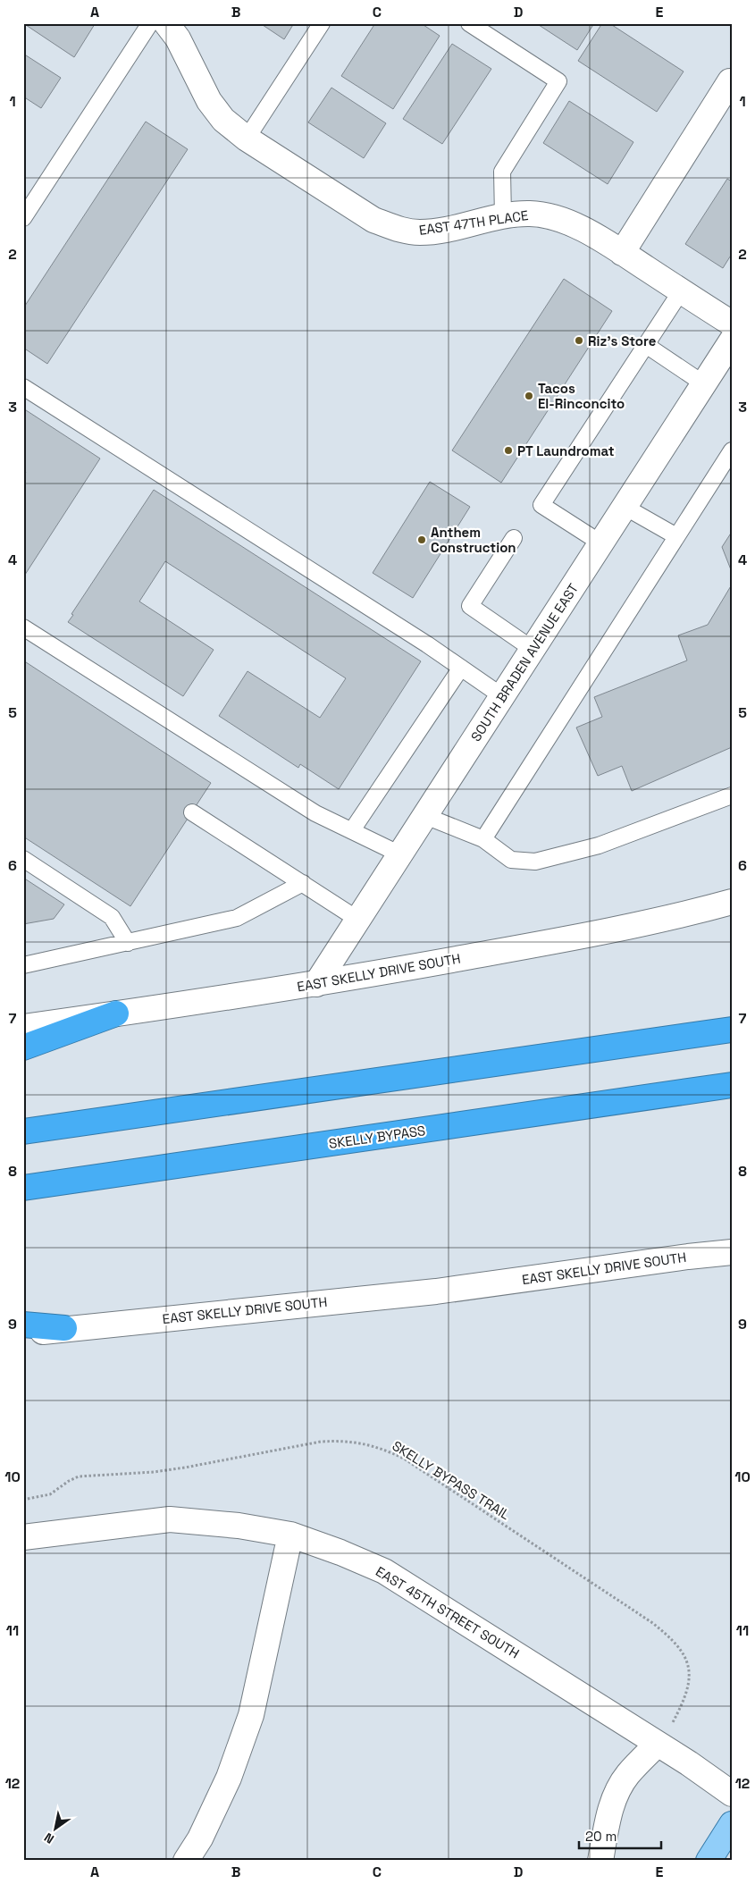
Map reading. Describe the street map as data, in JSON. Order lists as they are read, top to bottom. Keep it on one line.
{"streets":{"highway":["SKELLY BYPASS"],"street":["EAST 47TH PLACE","SOUTH BRADEN AVENUE EAST","EAST SKELLY DRIVE SOUTH","EAST 45TH STREET SOUTH"],"path":["SKELLY BYPASS TRAIL"]},"crossings":[["SOUTH BRADEN AVENUE EAST","EAST SKELLY DRIVE SOUTH"],["SKELLY BYPASS TRAIL","EAST 45TH STREET SOUTH"]],"places":["Riz's Store","Tacos El-Rinconcito","PT Laundromat","Anthem Construction"],"scale_bar":"20 m","north":"bottom left","grid":{"columns":["A","B","C","D","E"],"rows":["1","2","3","4","5","6","7","8","9","10","11","12"]}}
